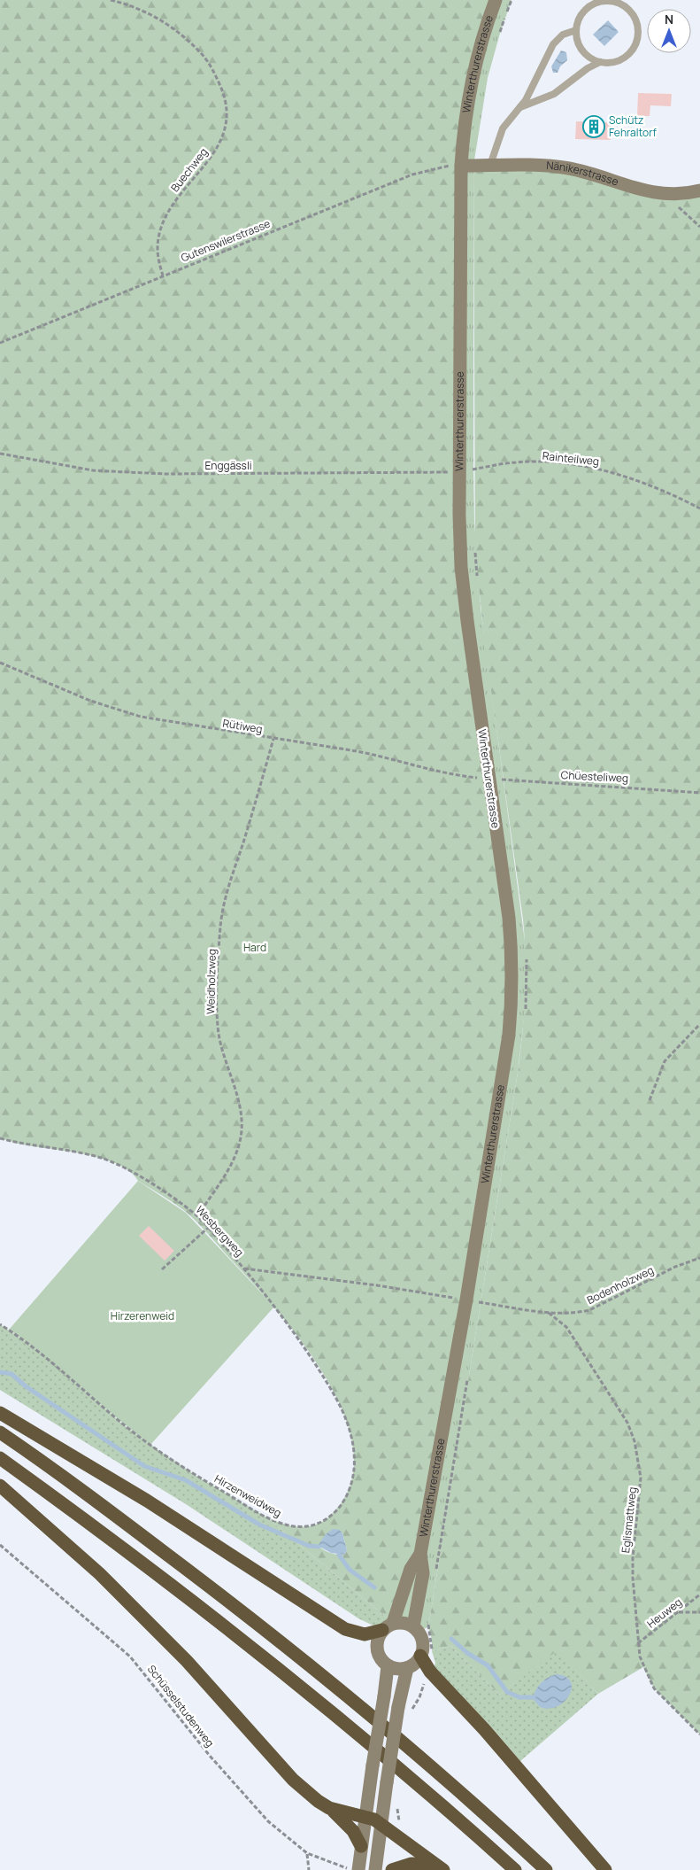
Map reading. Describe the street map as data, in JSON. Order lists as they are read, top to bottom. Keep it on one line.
{"streets":{"main road":["Winterthurerstrasse","Nänikerstrasse"],"path":["Buechweg","Gutenswilerstrasse","Rainteilweg","Enggässli","Rütiweg","Chüesteliweg","Weidholzweg","Wesbergweg","Bodenholzweg","Hirzenweidweg","Eglismattweg","Heuweg","Schüsselstudenweg"]},"crossings":[["Winterthurerstrasse","Nänikerstrasse"],["Winterthurerstrasse","Gutenswilerstrasse"],["Winterthurerstrasse","Rainteilweg"],["Winterthurerstrasse","Enggässli"],["Winterthurerstrasse","Rütiweg"],["Winterthurerstrasse","Chüesteliweg"],["Winterthurerstrasse","Wesbergweg"],["Winterthurerstrasse","Bodenholzweg"],["Buechweg","Gutenswilerstrasse"],["Nänikerstrasse","Gutenswilerstrasse"],["Rainteilweg","Enggässli"],["Rütiweg","Chüesteliweg"],["Rütiweg","Weidholzweg"],["Weidholzweg","Wesbergweg"],["Wesbergweg","Bodenholzweg"],["Wesbergweg","Hirzenweidweg"],["Bodenholzweg","Eglismattweg"],["Eglismattweg","Heuweg"]],"parks":["Hard","Hirzerenweid"],"places":{"building":["Schütz Fehraltorf"]},"north":"top"}
